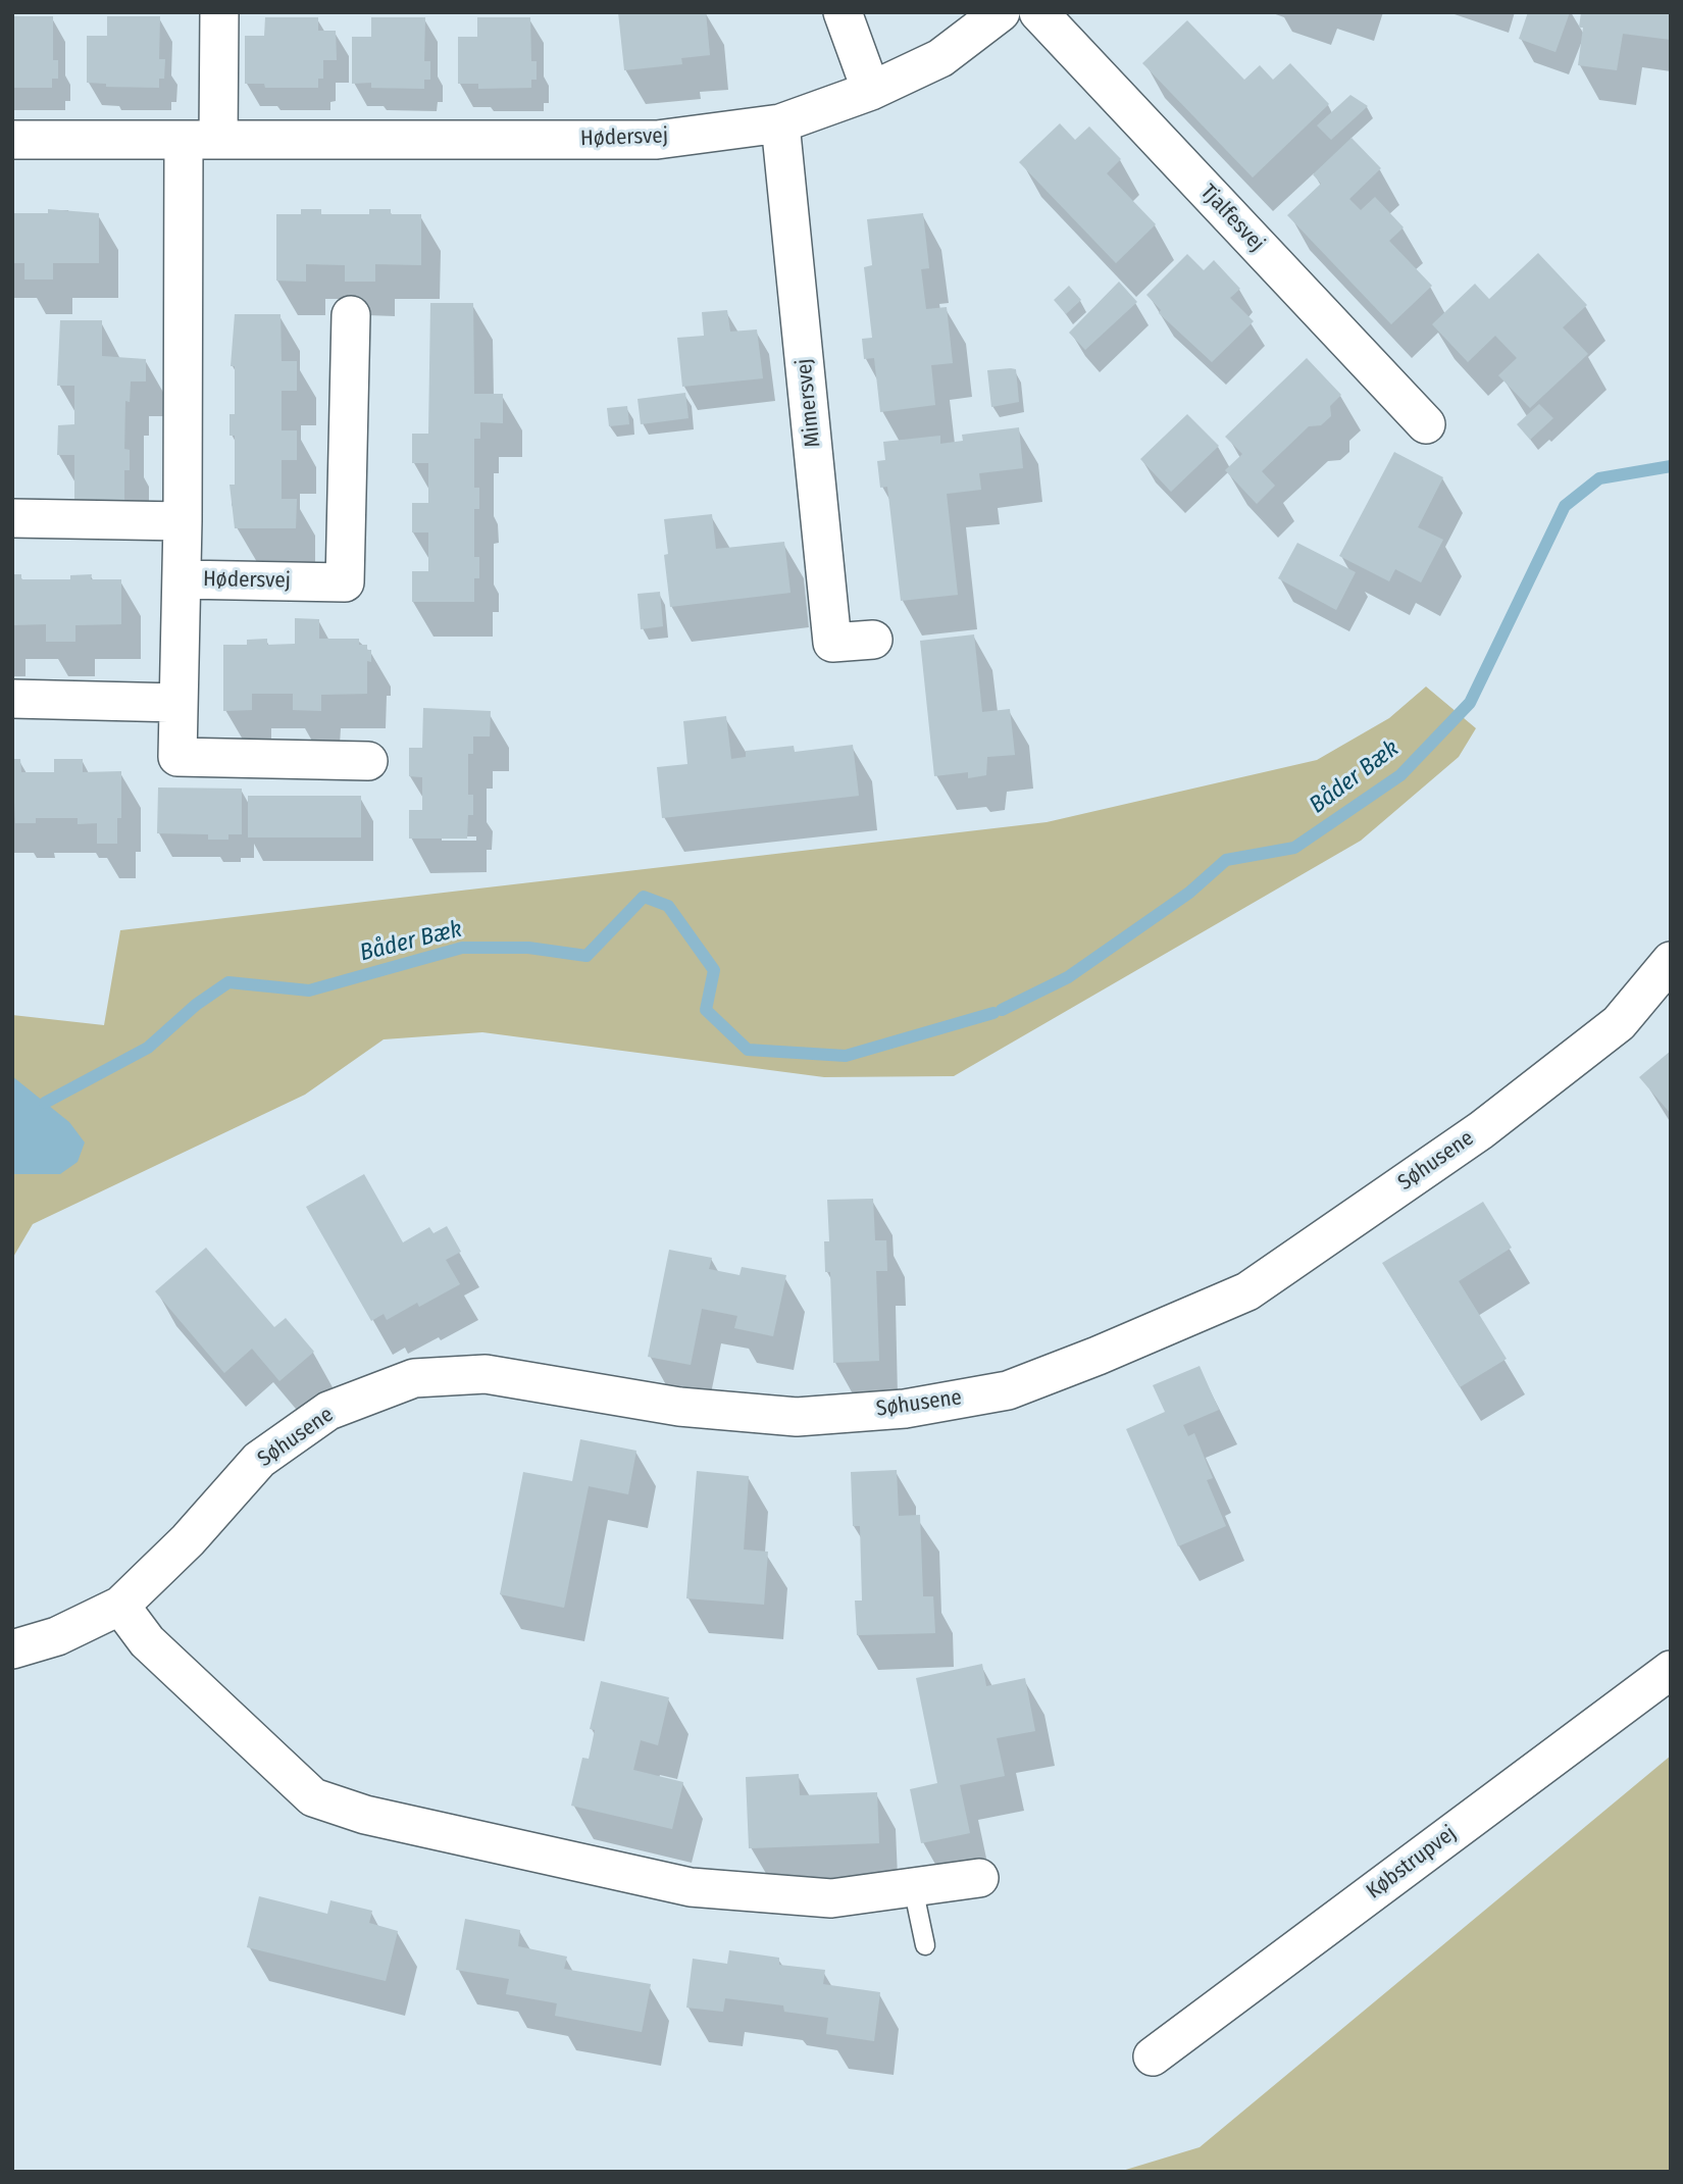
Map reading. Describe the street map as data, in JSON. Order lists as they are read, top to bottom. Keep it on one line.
{"streets":{"street":["Hødersvej","Tjalfesvej","Mimersvej","Søhusene","Købstrupvej"]},"crossings":[["Hødersvej","Mimersvej"]],"water":["Båder Bæk"]}
